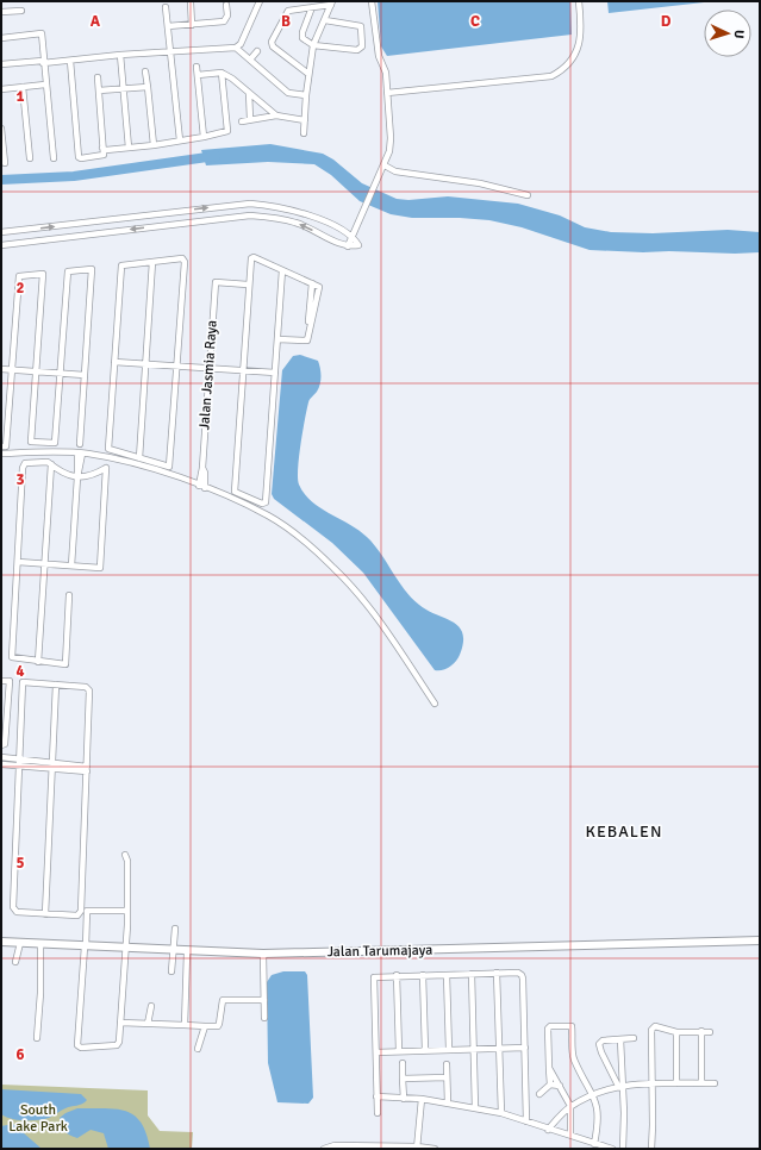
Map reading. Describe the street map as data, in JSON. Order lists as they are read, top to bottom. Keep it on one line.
{"streets":{"street":["Jalan Jasmia Raya","Jalan Tarumajaya"]},"districts":["KEBALEN"],"parks":["South Lake Park"],"north":"right","grid":{"columns":["A","B","C","D"],"rows":["1","2","3","4","5","6"]}}
